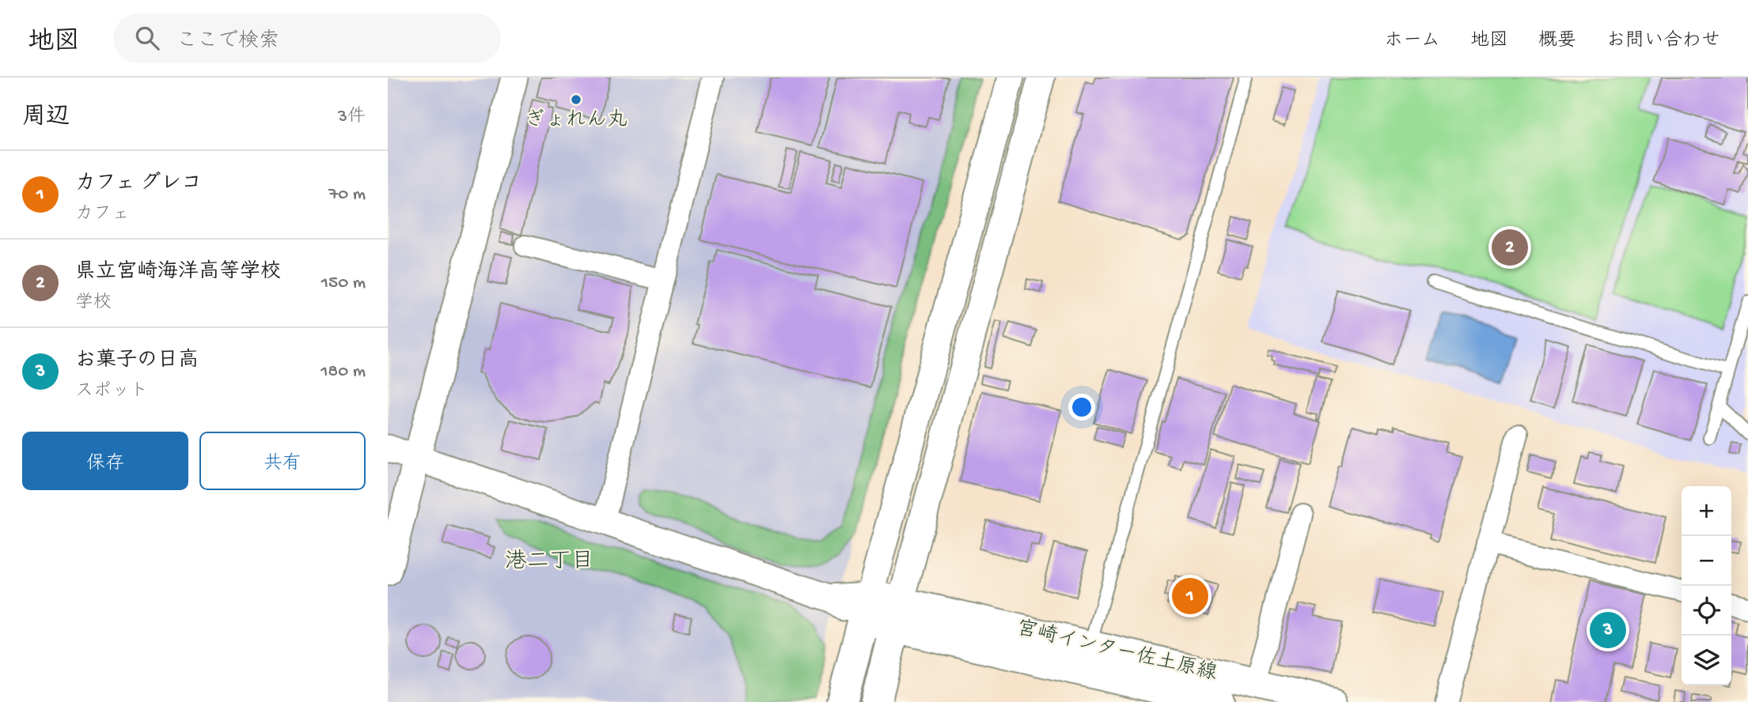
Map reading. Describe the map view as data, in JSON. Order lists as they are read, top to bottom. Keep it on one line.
{"streets":{"main road":["宮崎インター佐土原線"]},"districts":["港二丁目"],"places":["ぎょれん丸"],"page":{"header":"地図","search":"ここで検索","nav":["ホーム","地図","概要","お問い合わせ"],"heading":["周辺","3件"],"list":[{"mark":"1","name":"カフェ グレコ","note":"カフェ","value":"70 m"},{"mark":"2","name":"県立宮崎海洋高等学校","note":"学校","value":"150 m"},{"mark":"3","name":"お菓子の日高","note":"スポット","value":"180 m"}],"pins":["2","1","3"],"buttons":["保存","共有"],"map_buttons":["+","−"]}}
